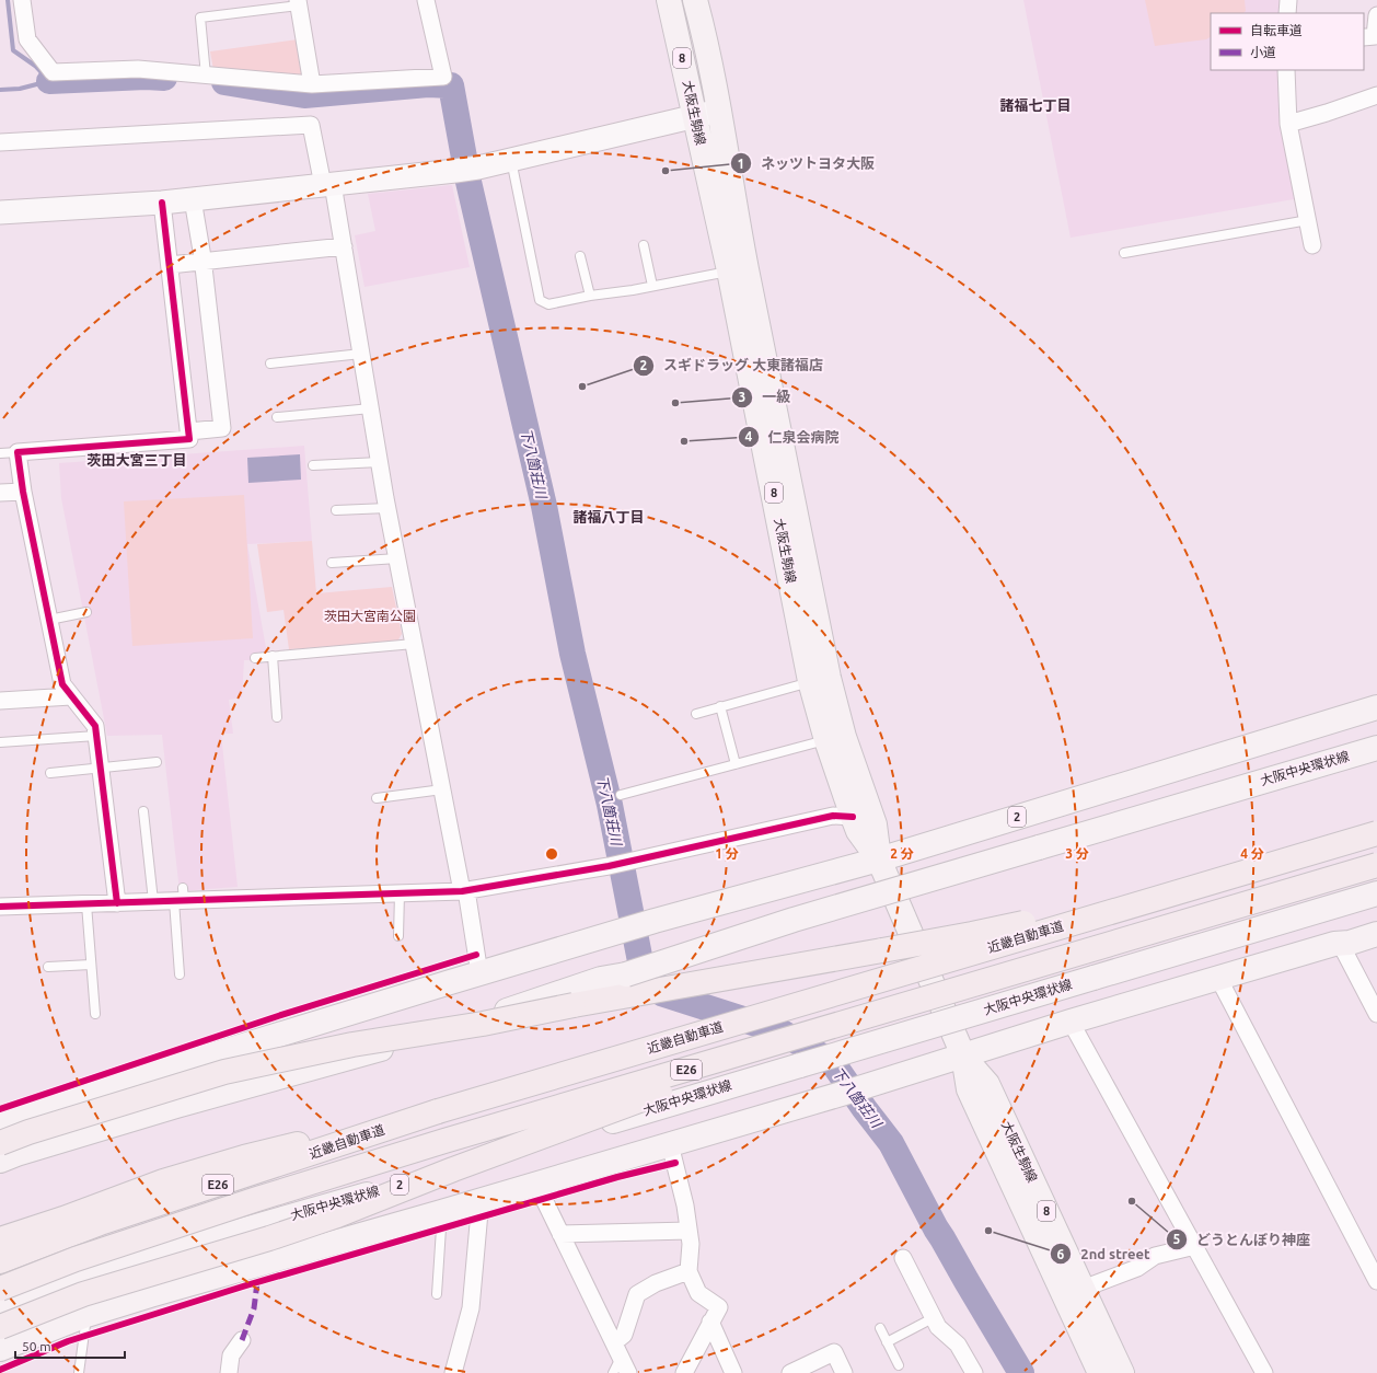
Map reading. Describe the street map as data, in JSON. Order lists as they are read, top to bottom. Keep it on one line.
{"streets":{"highway":["近畿自動車道","E26"],"main road":["8","大阪生駒線","大阪中央環状線","2"]},"crossings":[["大阪生駒線","2"],["大阪中央環状線","2"]],"districts":["諸福七丁目","茨田大宮三丁目","諸福八丁目"],"water":["下八箇荘川"],"parks":["茨田大宮南公園"],"places":["ネッツトヨタ大阪","スギドラッグ 大東諸福店","一級","仁泉会病院","どうとんぼり神座","2nd street"],"legend":["自転車道","小道"],"scale_bar":"50 m","rings":["1 分","2 分","3 分","4 分"]}
